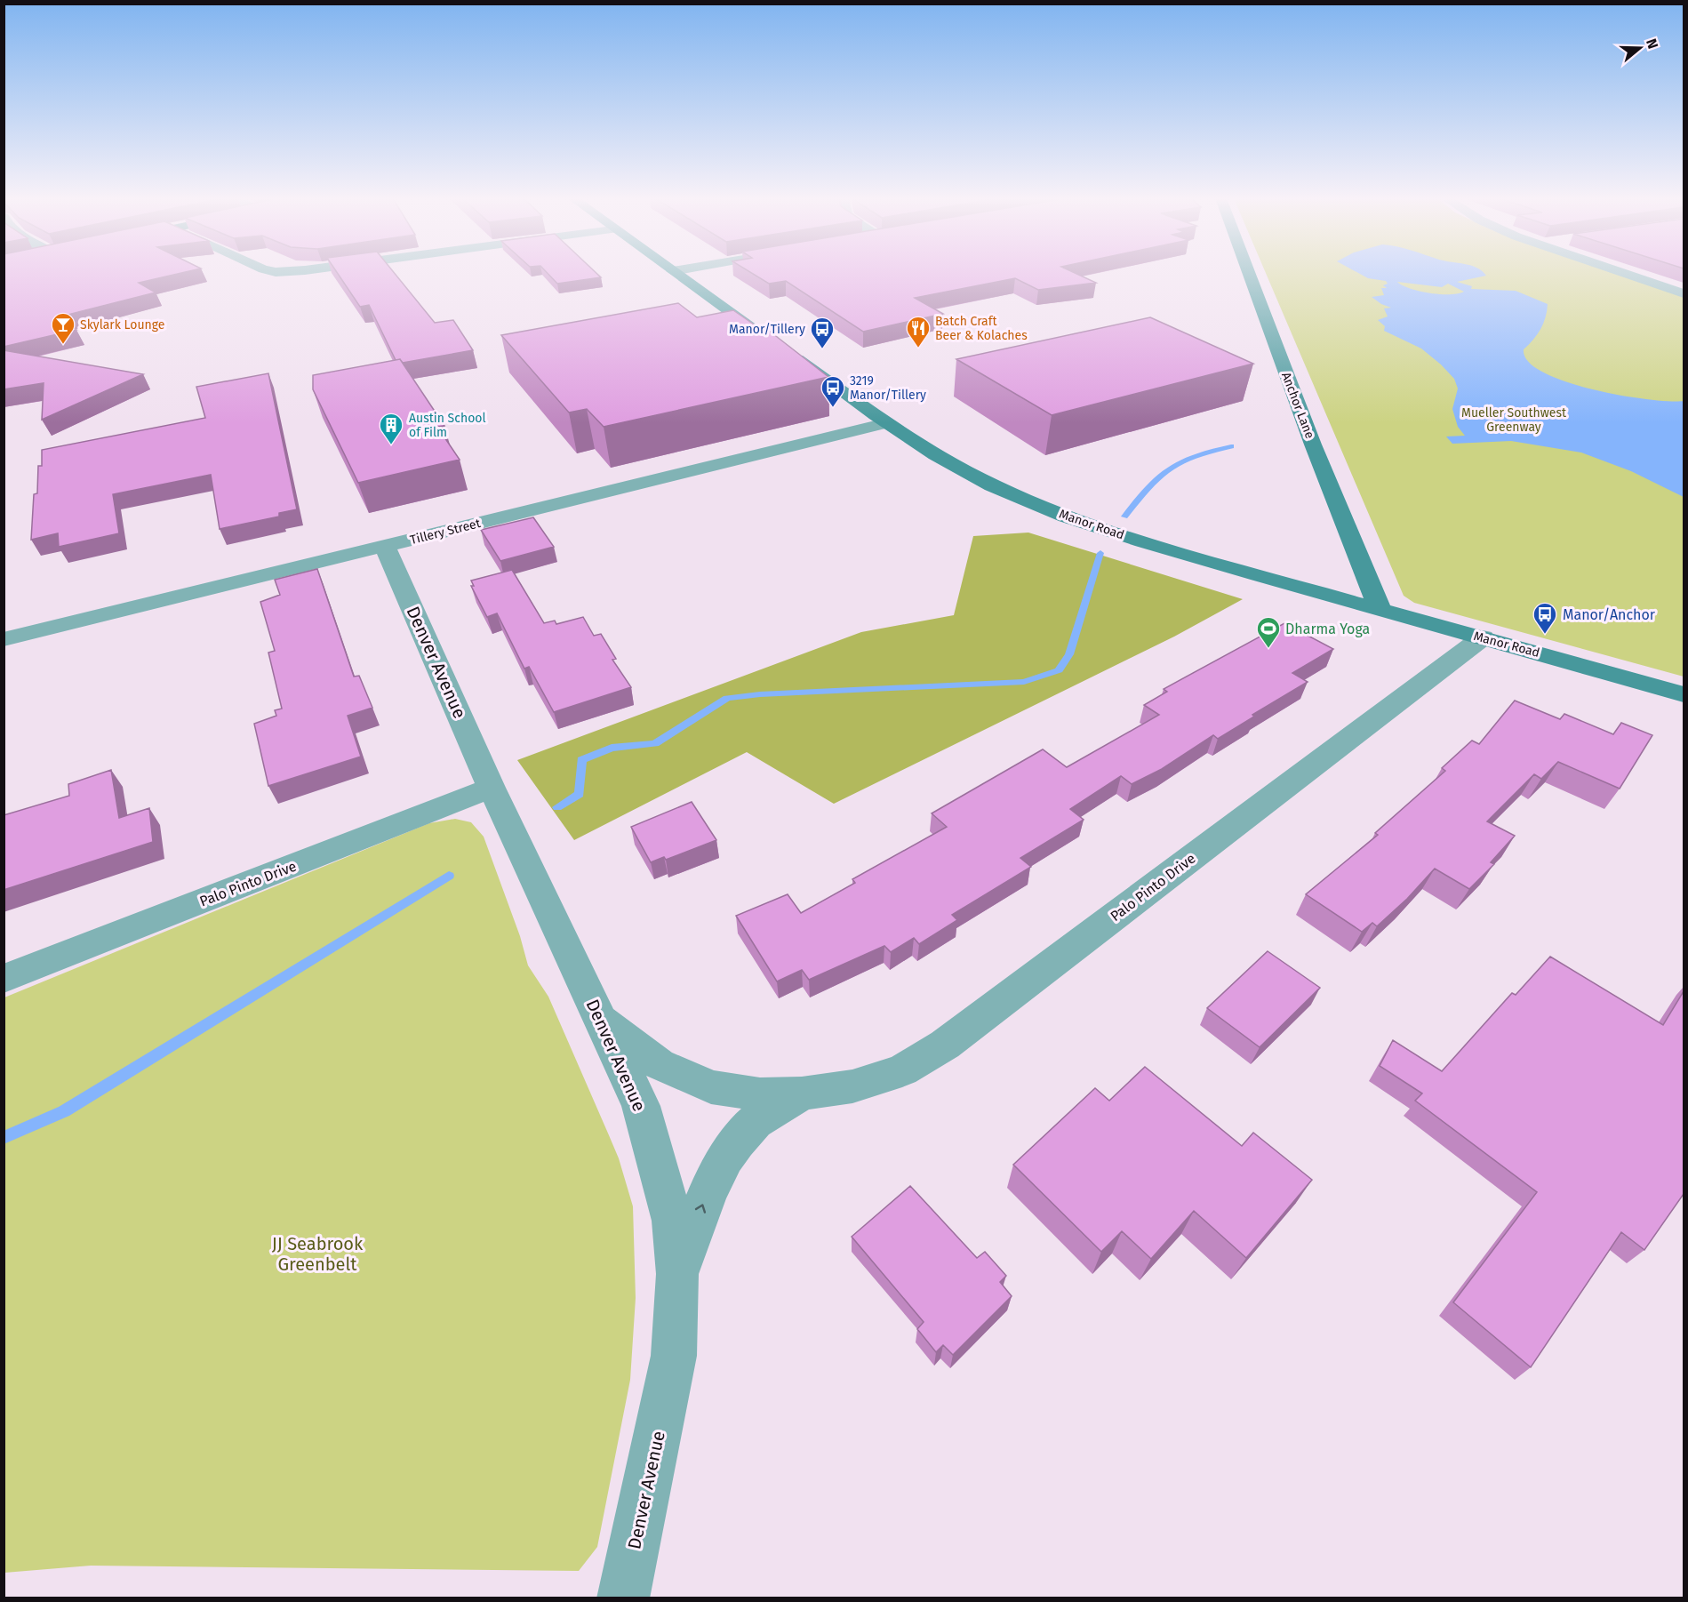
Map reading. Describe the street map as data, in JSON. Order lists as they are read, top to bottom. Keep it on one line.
{"streets":{"main road":["Anchor Lane","Manor Road"],"street":["Tillery Street","Denver Avenue","Palo Pinto Drive"]},"crossings":[["Anchor Lane","Manor Road"],["Manor Road","Tillery Street"],["Manor Road","Palo Pinto Drive"],["Tillery Street","Denver Avenue"],["Denver Avenue","Palo Pinto Drive"]],"parks":["Mueller Southwest Greenway","JJ Seabrook Greenbelt"],"places":{"bar":["Skylark Lounge"],"restaurant":["Batch Craft Beer & Kolaches"],"bus stop":["Manor/Tillery","3219 Manor/Tillery","Manor/Anchor"],"building":["Austin School of Film"],"sports":["Dharma Yoga"]},"north":"right"}
